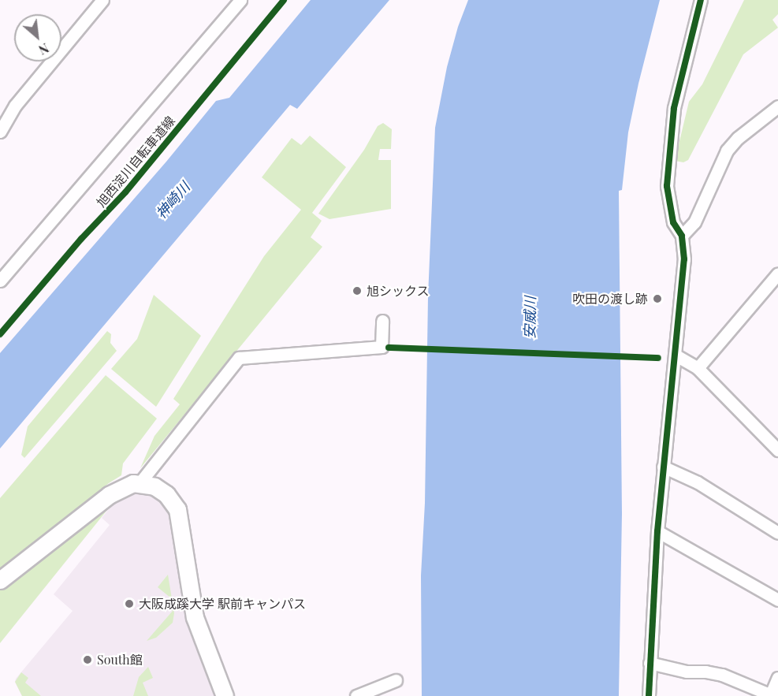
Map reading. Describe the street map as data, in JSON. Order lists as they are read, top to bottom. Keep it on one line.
{"streets":{"cycle path":["旭西淀川自転車道線"]},"water":["神崎川","安威川"],"places":["旭シックス","吹田の渡し跡","大阪成蹊大学 駅前キャンパス","South館"],"north":"bottom right"}
